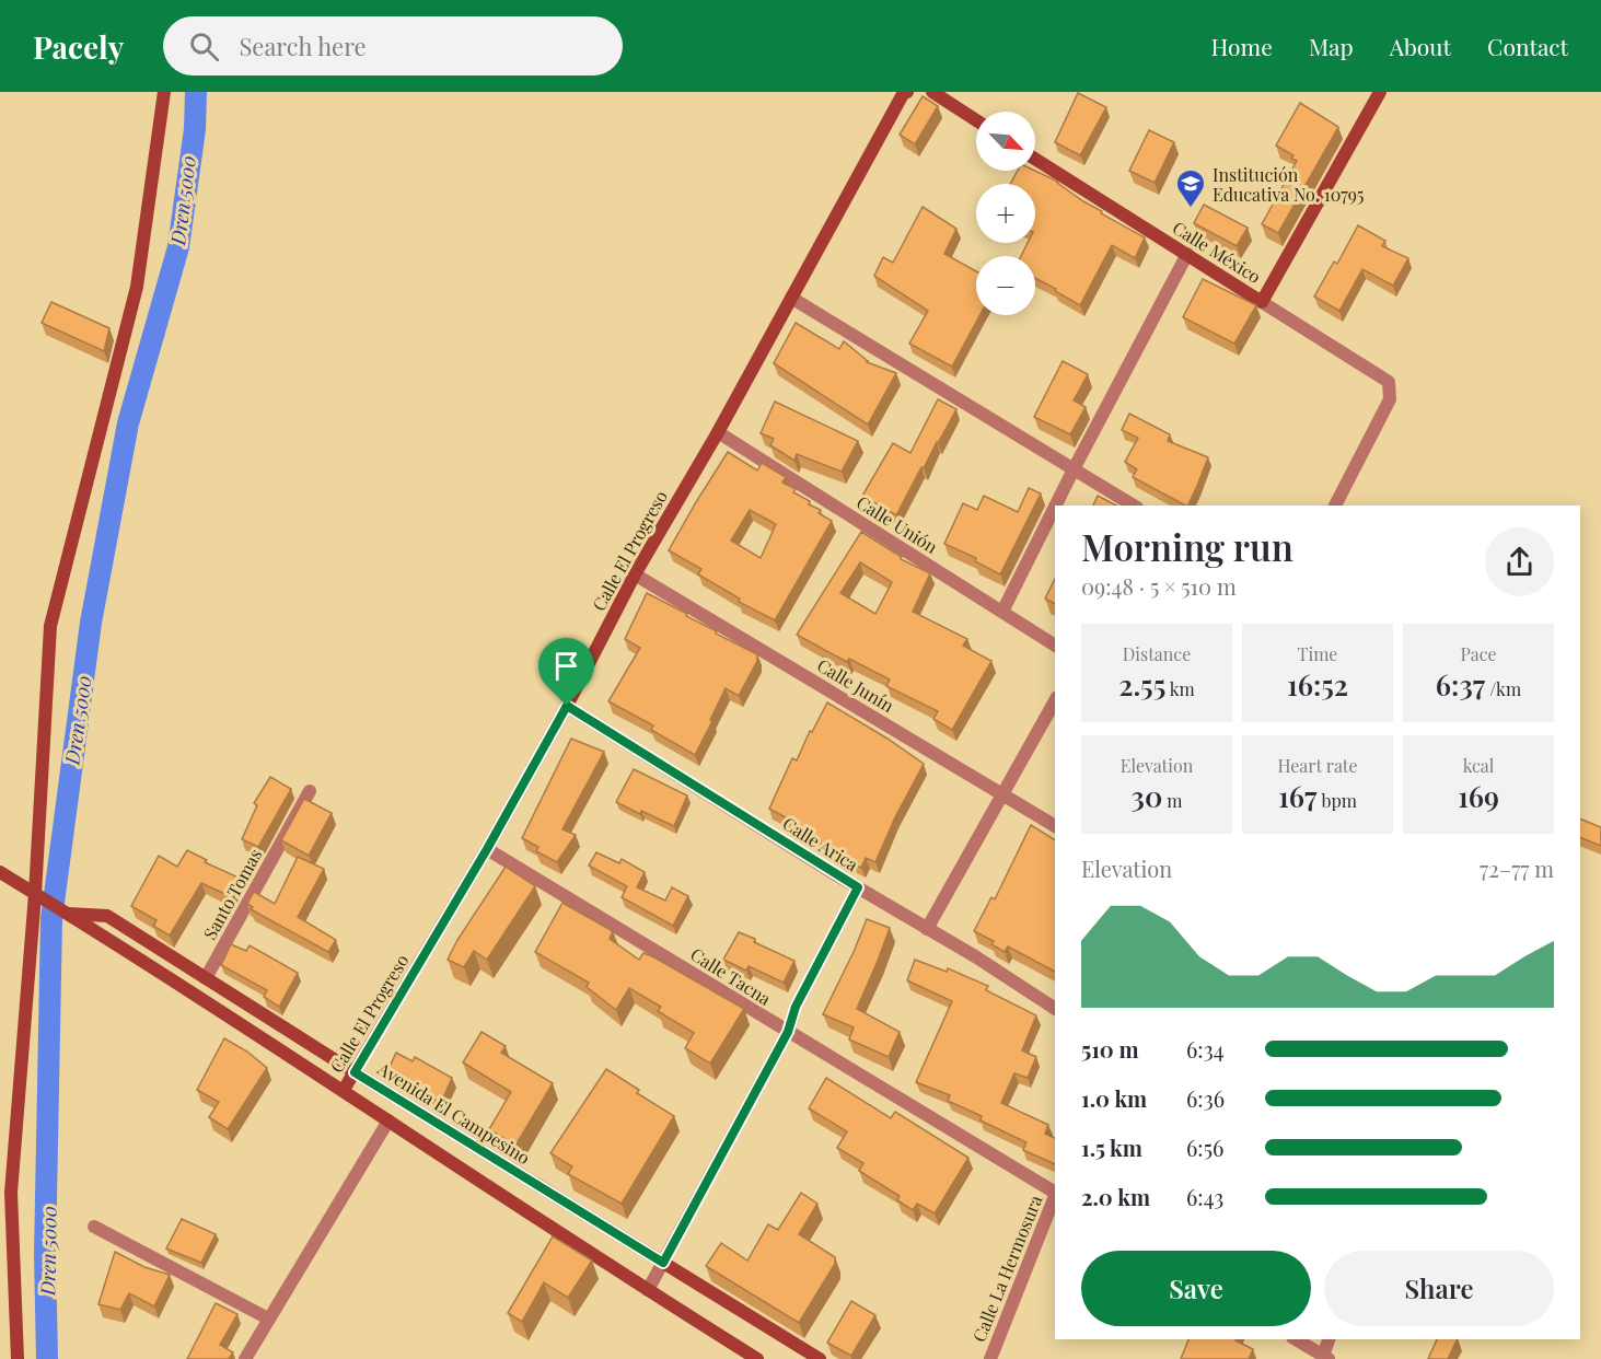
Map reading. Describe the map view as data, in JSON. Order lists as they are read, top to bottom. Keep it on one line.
{"streets":{"street":["Calle México","Calle Unión","Calle El Progreso","Calle Junín","Calle Arica","Santo Tomas","Calle Tacna","Avenida El Campesino","Calle La Hermosura"]},"crossings":[["Calle Unión","Calle El Progreso"],["Calle El Progreso","Calle Junín"],["Calle El Progreso","Calle Arica"],["Calle El Progreso","Calle Tacna"],["Calle El Progreso","Avenida El Campesino"],["Santo Tomas","Avenida El Campesino"]],"water":["Dren 5000"],"places":{"school or university":["Institución Educativa No. 10795"]},"north":"bottom right","page":{"header":"Pacely","search":"Search here","nav":["Home","Map","About","Contact"],"map_buttons":["+","−"],"heading":["Morning run","09:48 · 5 × 510 m"],"stats":[["Distance","2.55 km"],["Time","16:52"],["Pace","6:37 /km"],["Elevation","30 m"],["Heart rate","167 bpm"],["kcal","169"]],"chart":["Elevation","72–77 m"],"list":[{"name":"510 m","note":"6:34"},{"name":"1.0 km","note":"6:36"},{"name":"1.5 km","note":"6:56"},{"name":"2.0 km","note":"6:43"}],"buttons":["Save","Share"]}}
